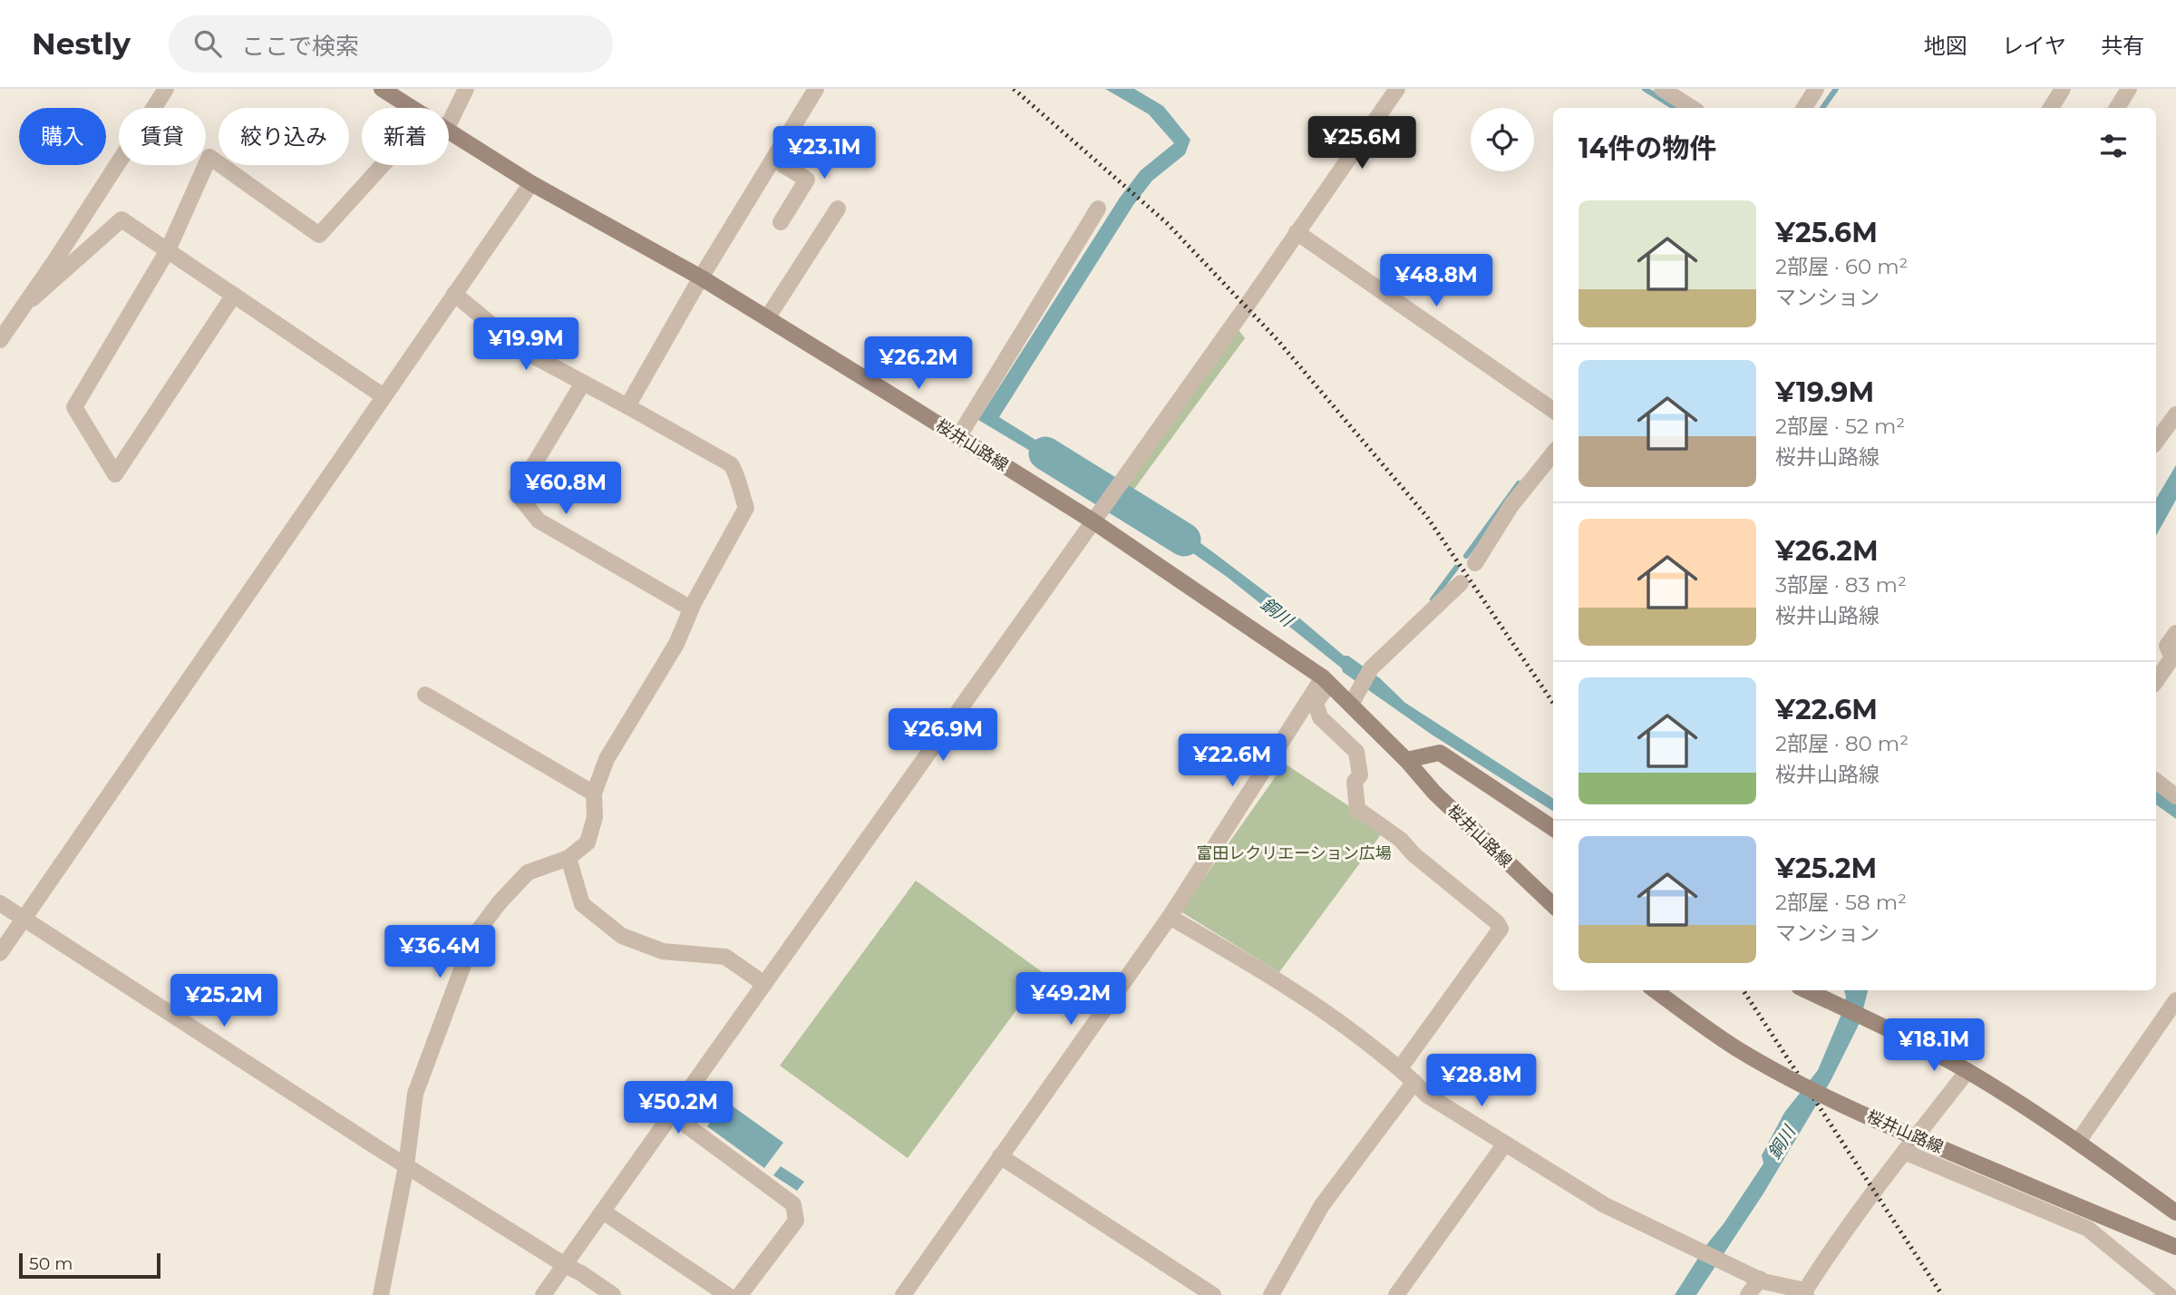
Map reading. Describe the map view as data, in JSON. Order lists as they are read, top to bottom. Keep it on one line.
{"streets":{"main road":["桜井山路線"]},"water":["銅川"],"parks":["富田レクリエーション広場"],"scale_bar":"50 m","page":{"header":"Nestly","search":"ここで検索","nav":["地図","レイヤ","共有"],"chip":["購入","賃貸","絞り込み","新着"],"heading":"14件の物件","price":["¥25.6M","¥23.1M","¥48.8M","¥19.9M","¥26.2M","¥60.8M","¥26.9M","¥22.6M","¥36.4M","¥49.2M","¥25.2M","¥18.1M","¥28.8M","¥50.2M"],"list":[{"name":"¥25.6M","note":"2部屋 · 60 m² · マンション"},{"name":"¥19.9M","note":"2部屋 · 52 m² · 桜井山路線"},{"name":"¥26.2M","note":"3部屋 · 83 m² · 桜井山路線"},{"name":"¥22.6M","note":"2部屋 · 80 m² · 桜井山路線"},{"name":"¥25.2M","note":"2部屋 · 58 m² · マンション"}],"scale":"50 m"}}
